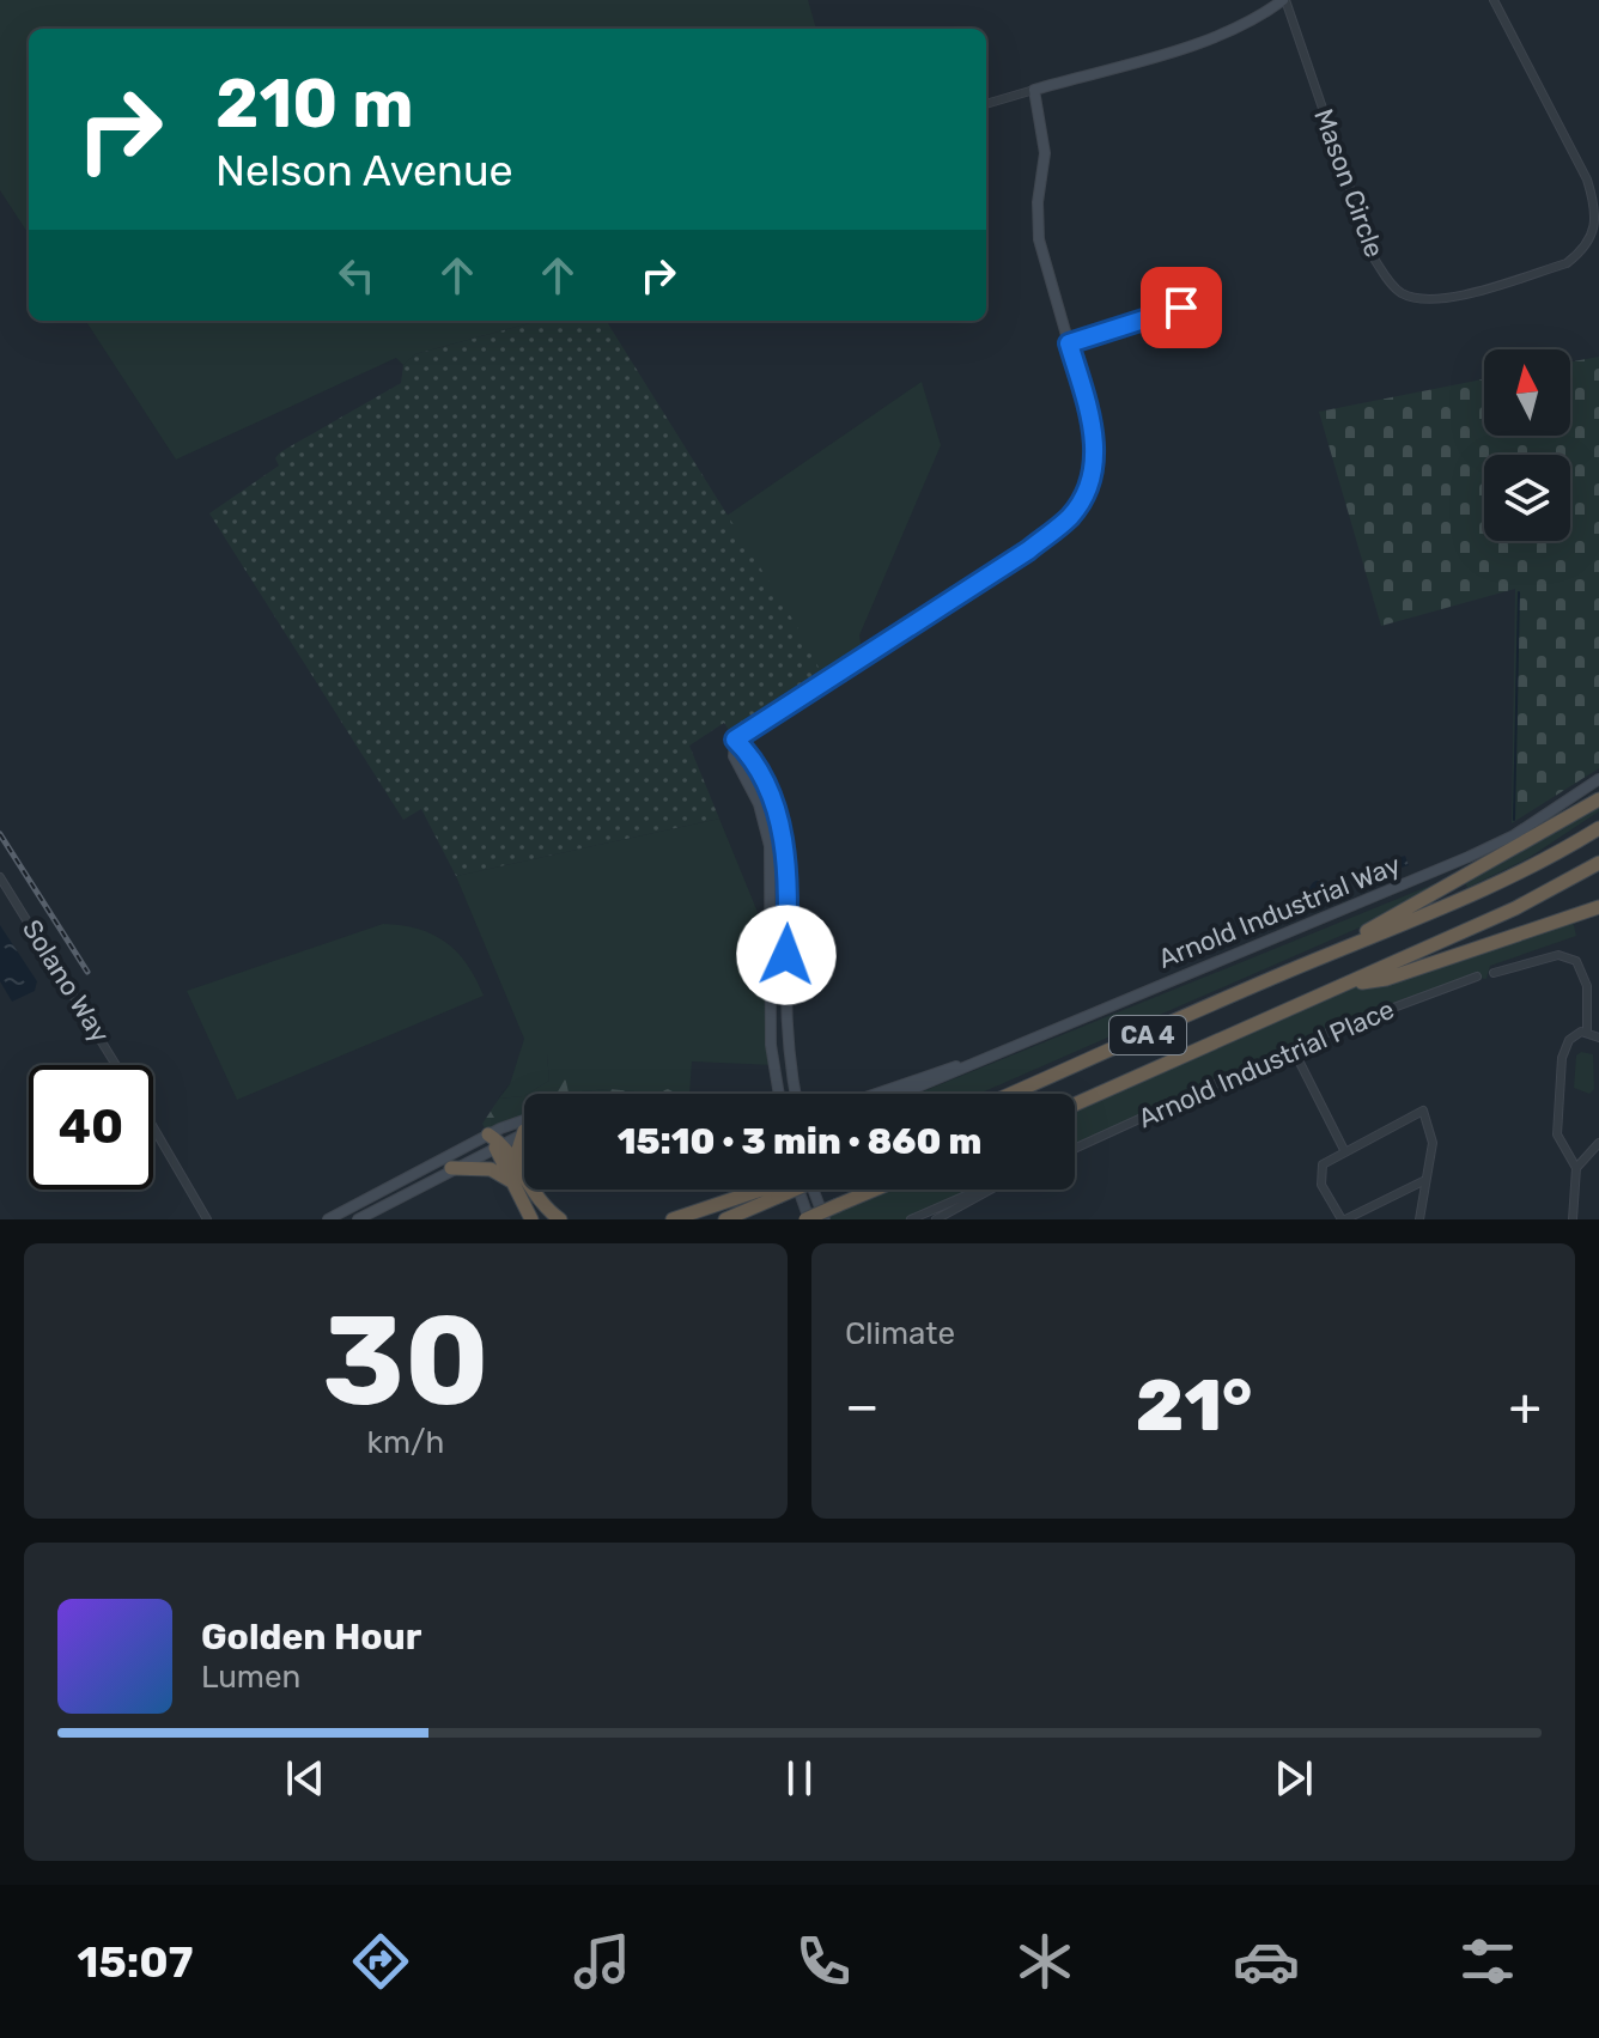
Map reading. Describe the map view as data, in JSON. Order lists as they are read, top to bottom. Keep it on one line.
{"streets":{"highway":["CA 4"],"street":["Mason Circle","Arnold Industrial Way","Solano Way","Arnold Industrial Place"]},"north":"top","page":{"turn":["210 m","Nelson Avenue"],"limit":"40","trip":"15:10 · 3 min · 860 m","tile":[["30","km/h"],"Climate"],"heat":["−","21°","+"],"song":["Golden Hour","Lumen"],"tabs":"15:07"}}
